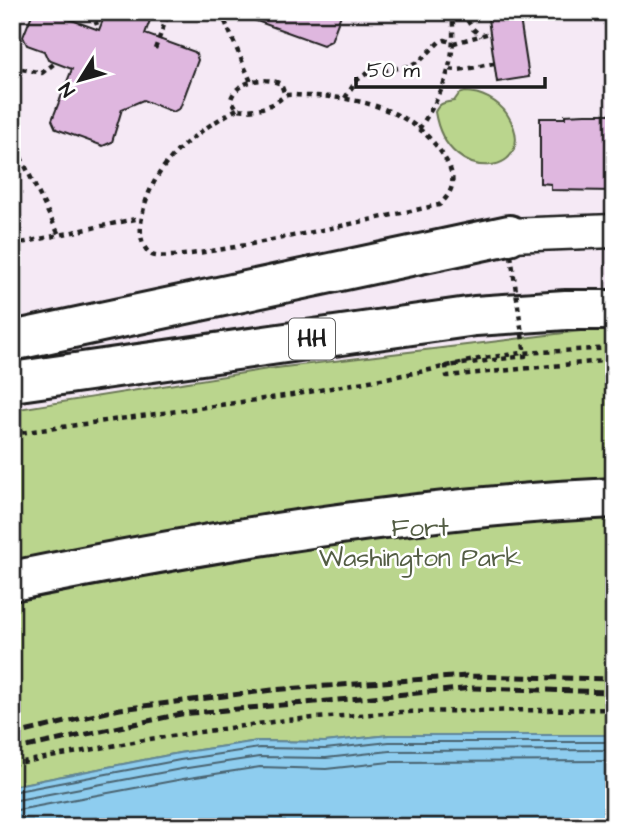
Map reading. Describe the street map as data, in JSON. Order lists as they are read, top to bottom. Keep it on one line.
{"streets":{"highway":["HH"]},"parks":["Fort Washington Park"],"scale_bar":"50 m","north":"bottom left"}
